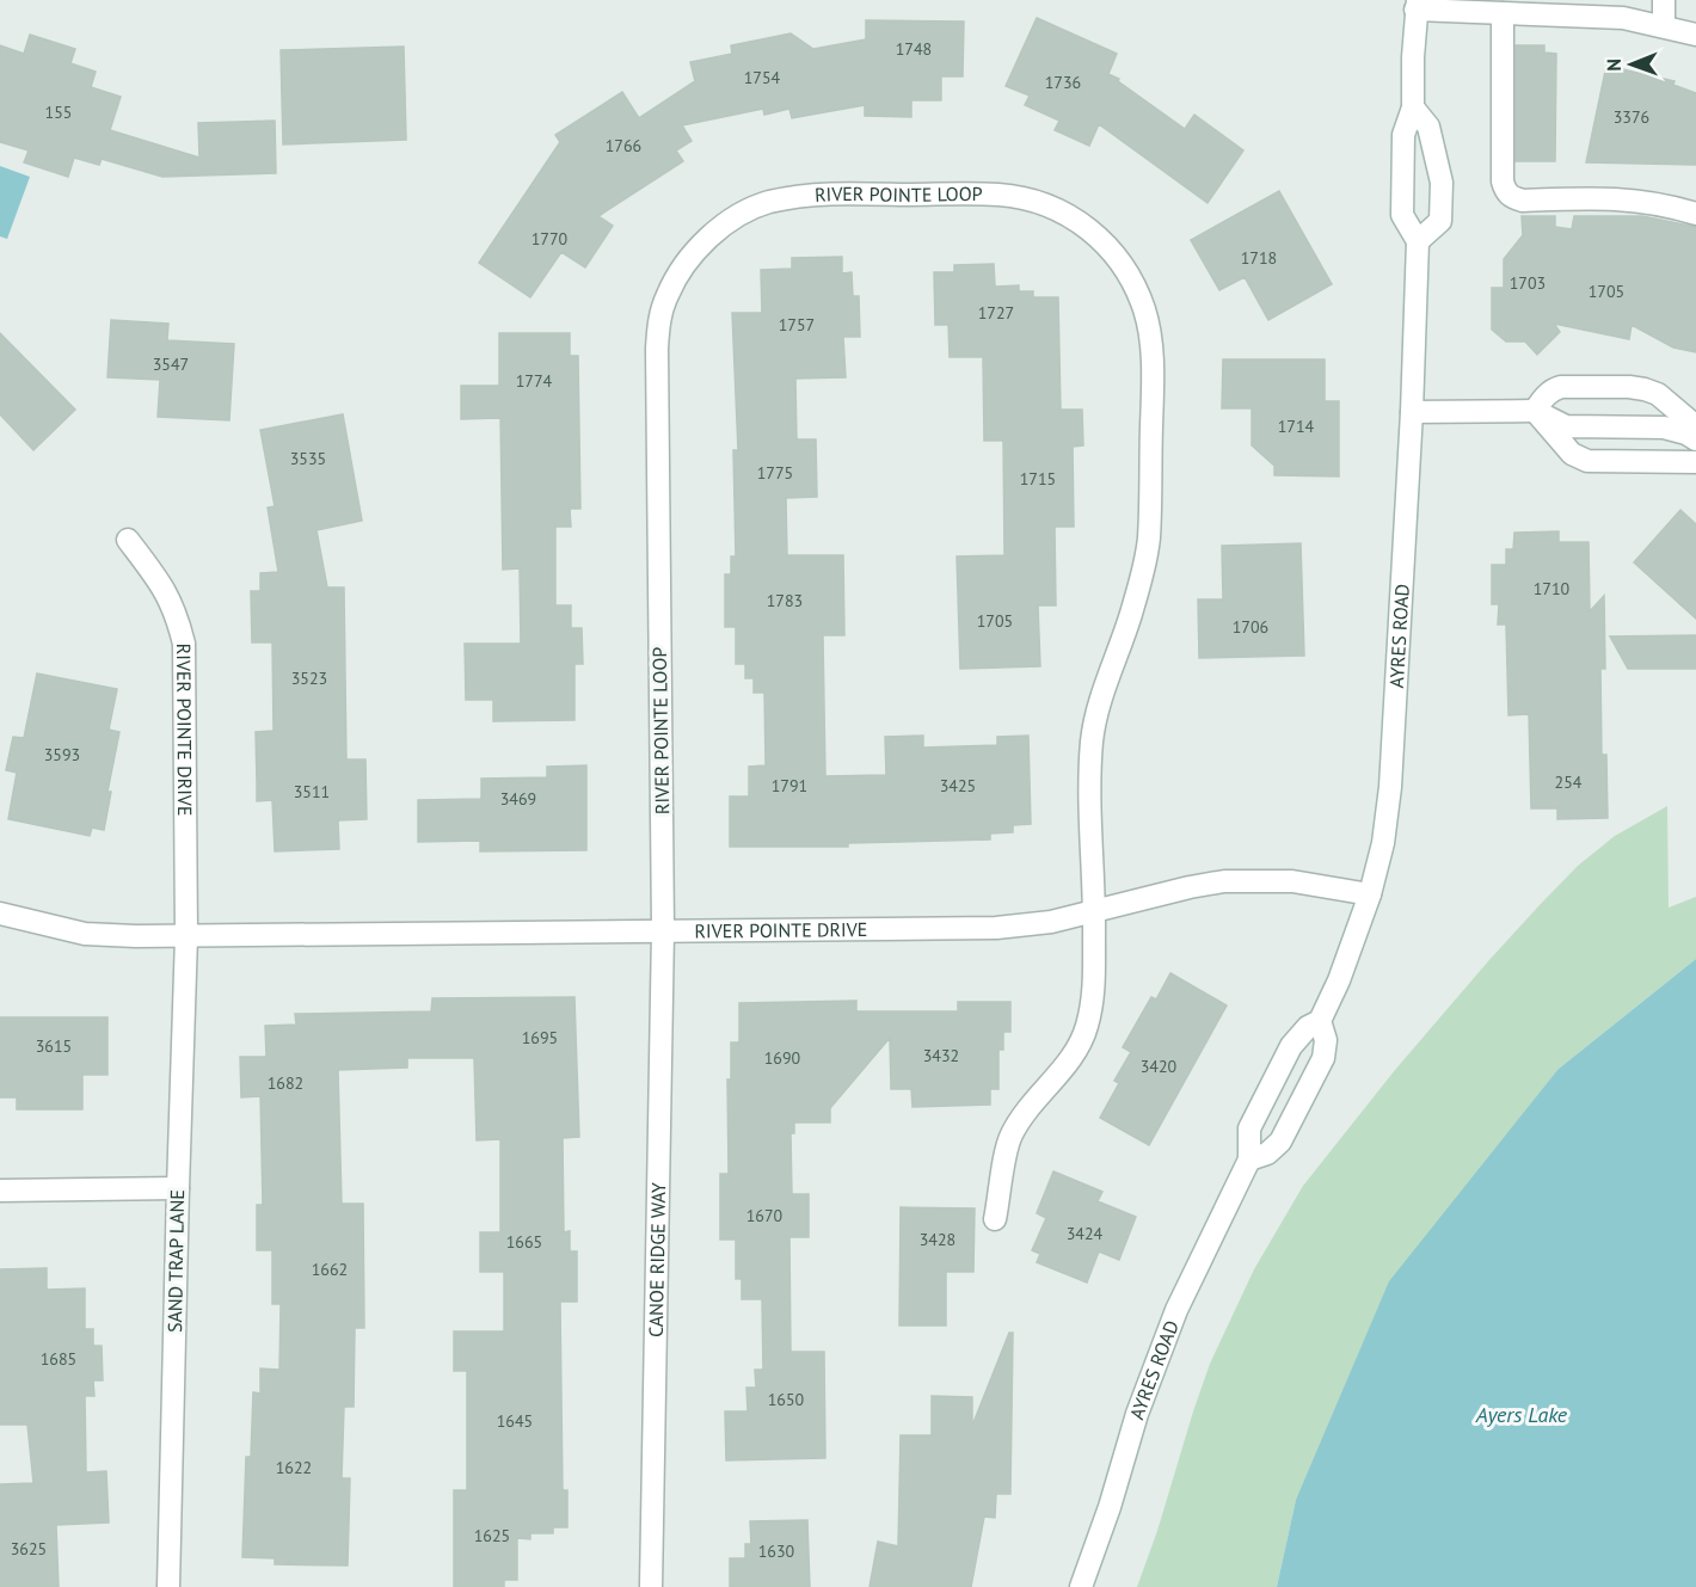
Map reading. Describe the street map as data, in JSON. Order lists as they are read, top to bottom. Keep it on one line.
{"streets":{"street":["RIVER POINTE LOOP","AYRES ROAD","RIVER POINTE DRIVE","CANOE RIDGE WAY","SAND TRAP LANE"]},"crossings":[["RIVER POINTE LOOP","RIVER POINTE DRIVE"],["RIVER POINTE LOOP","CANOE RIDGE WAY"],["AYRES ROAD","RIVER POINTE DRIVE"],["RIVER POINTE DRIVE","CANOE RIDGE WAY"],["RIVER POINTE DRIVE","SAND TRAP LANE"]],"water":["Ayers Lake"],"house_numbers":["1748","1754","1736","155","3376","1766","1770","1718","1703","1705","1727","1757","3547","1774","1714","3535","1775","1715","1710","1783","1705","1706","3523","3593","254","1791","3425","3511","3469","1695","3615","3432","1690","3420","1682","1670","3424","3428","1665","1662","1685","1650","1645","1622","1625","3625","1630"],"north":"left"}
